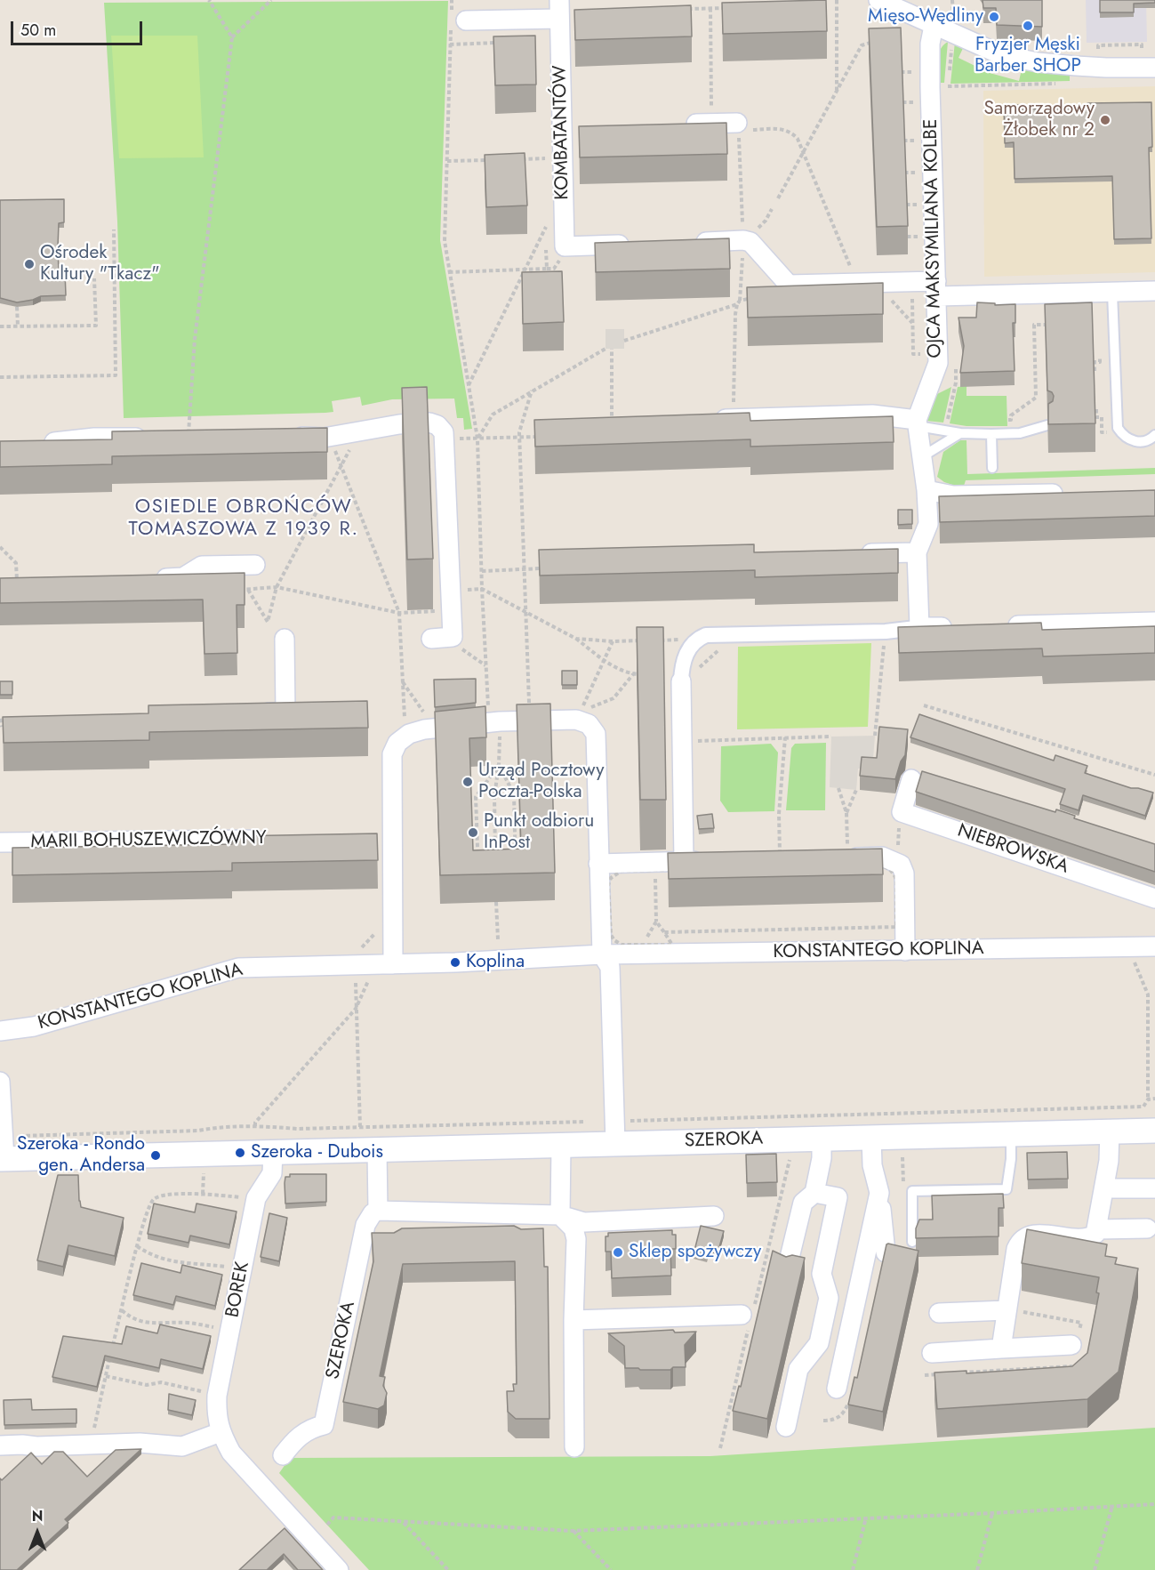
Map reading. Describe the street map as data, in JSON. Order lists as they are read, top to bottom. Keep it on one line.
{"streets":{"street":["KOMBATANTÓW","OJCA MAKSYMILIANA KOLBE","MARII BOHUSZEWICZÓWNY","NIEBROWSKA","KONSTANTEGO KOPLINA","SZEROKA","BOREK"]},"crossings":[["SZEROKA","BOREK"]],"districts":["OSIEDLE OBROŃCÓW TOMASZOWA Z 1939 R."],"places":["Mięso-Wędliny","Fryzjer Męski Barber SHOP","Samorządowy Żłobek nr 2","Ośrodek Kultury \"Tkacz\"","Urząd Pocztowy Poczta-Polska","Punkt odbioru InPost","Koplina","Szeroka - Dubois","Szeroka - Rondo gen. Andersa","Sklep spożywczy"],"scale_bar":"50 m","north":"top"}
